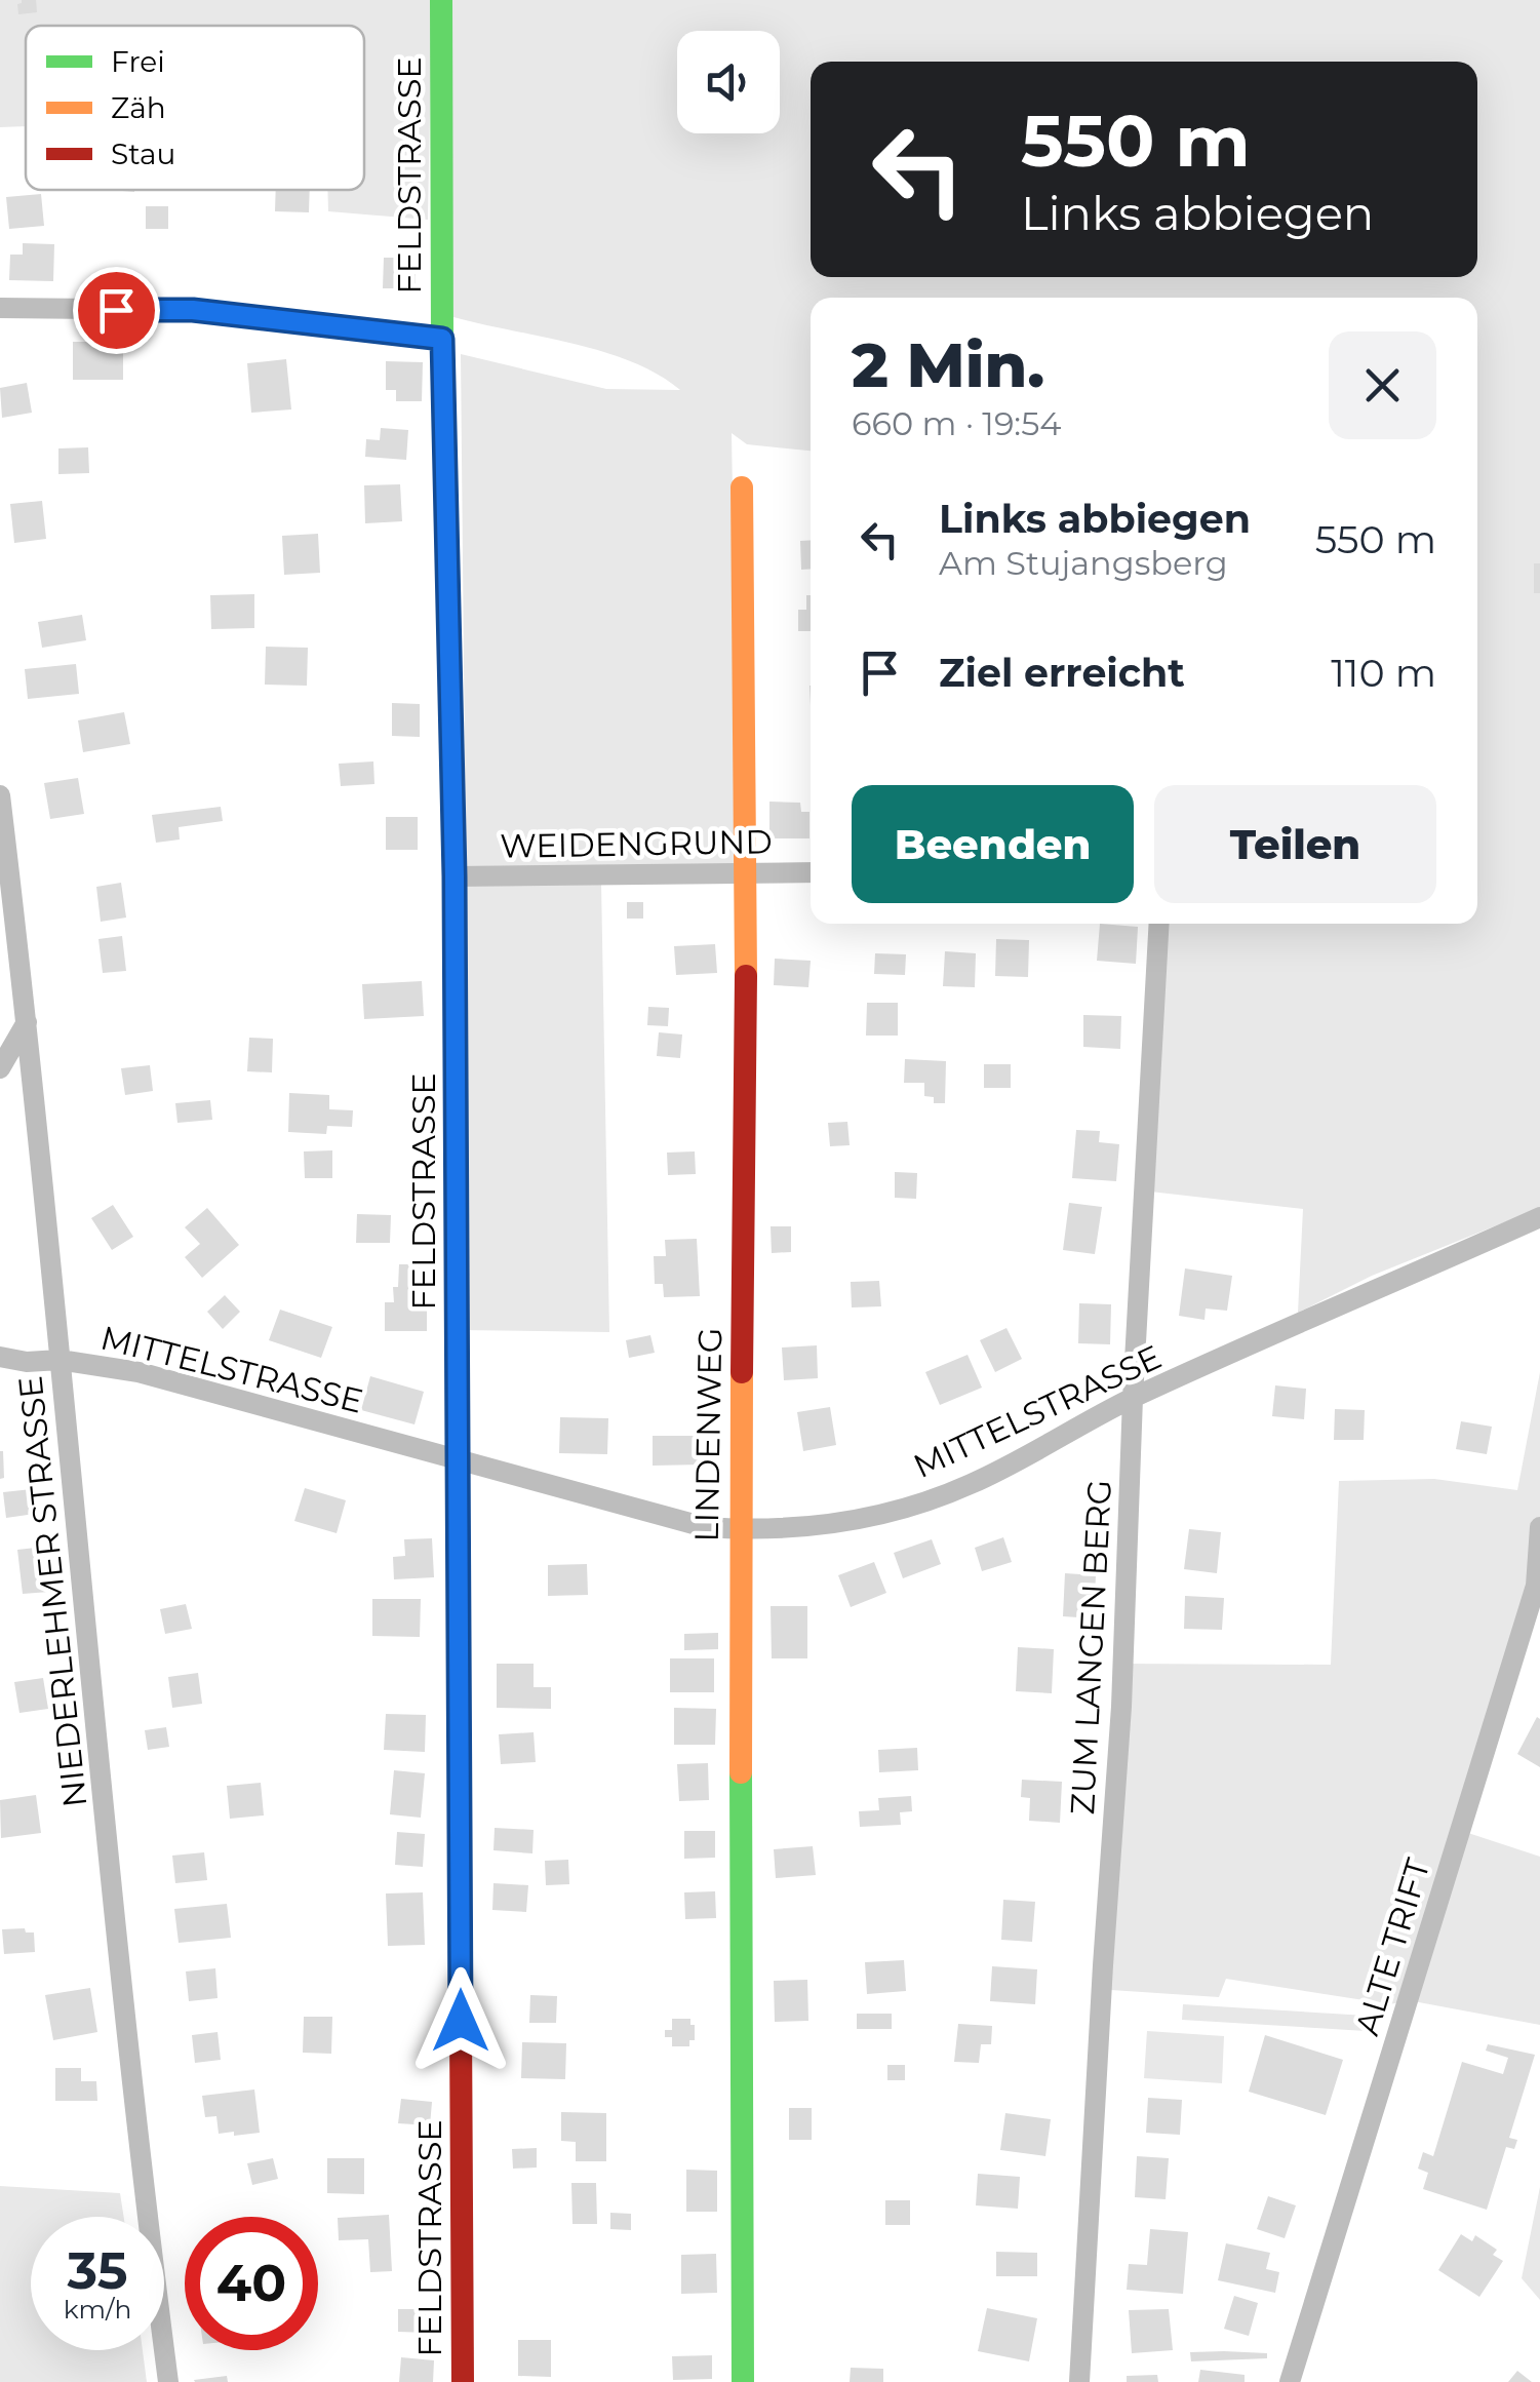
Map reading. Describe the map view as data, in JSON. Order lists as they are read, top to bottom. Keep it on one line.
{"streets":{"street":["FELDSTRASSE","WEIDENGRUND","MITTELSTRASSE","LINDENWEG","NIEDERLEHMER STRASSE","ZUM LANGEN BERG","ALTE TRIFT"]},"crossings":[["FELDSTRASSE","WEIDENGRUND"],["FELDSTRASSE","MITTELSTRASSE"],["WEIDENGRUND","LINDENWEG"],["MITTELSTRASSE","LINDENWEG"],["MITTELSTRASSE","NIEDERLEHMER STRASSE"],["MITTELSTRASSE","ZUM LANGEN BERG"]],"legend":["Frei","Zäh","Stau"],"page":{"turn":["550 m","Links abbiegen"],"heading":["2 Min.","660 m · 19:54"],"list":[{"name":"Links abbiegen","note":"Am Stujangsberg","value":"550 m"},{"name":"Ziel erreicht","value":"110 m"}],"buttons":["Beenden","Teilen"],"speed":"35 km/h","limit":"40"}}
